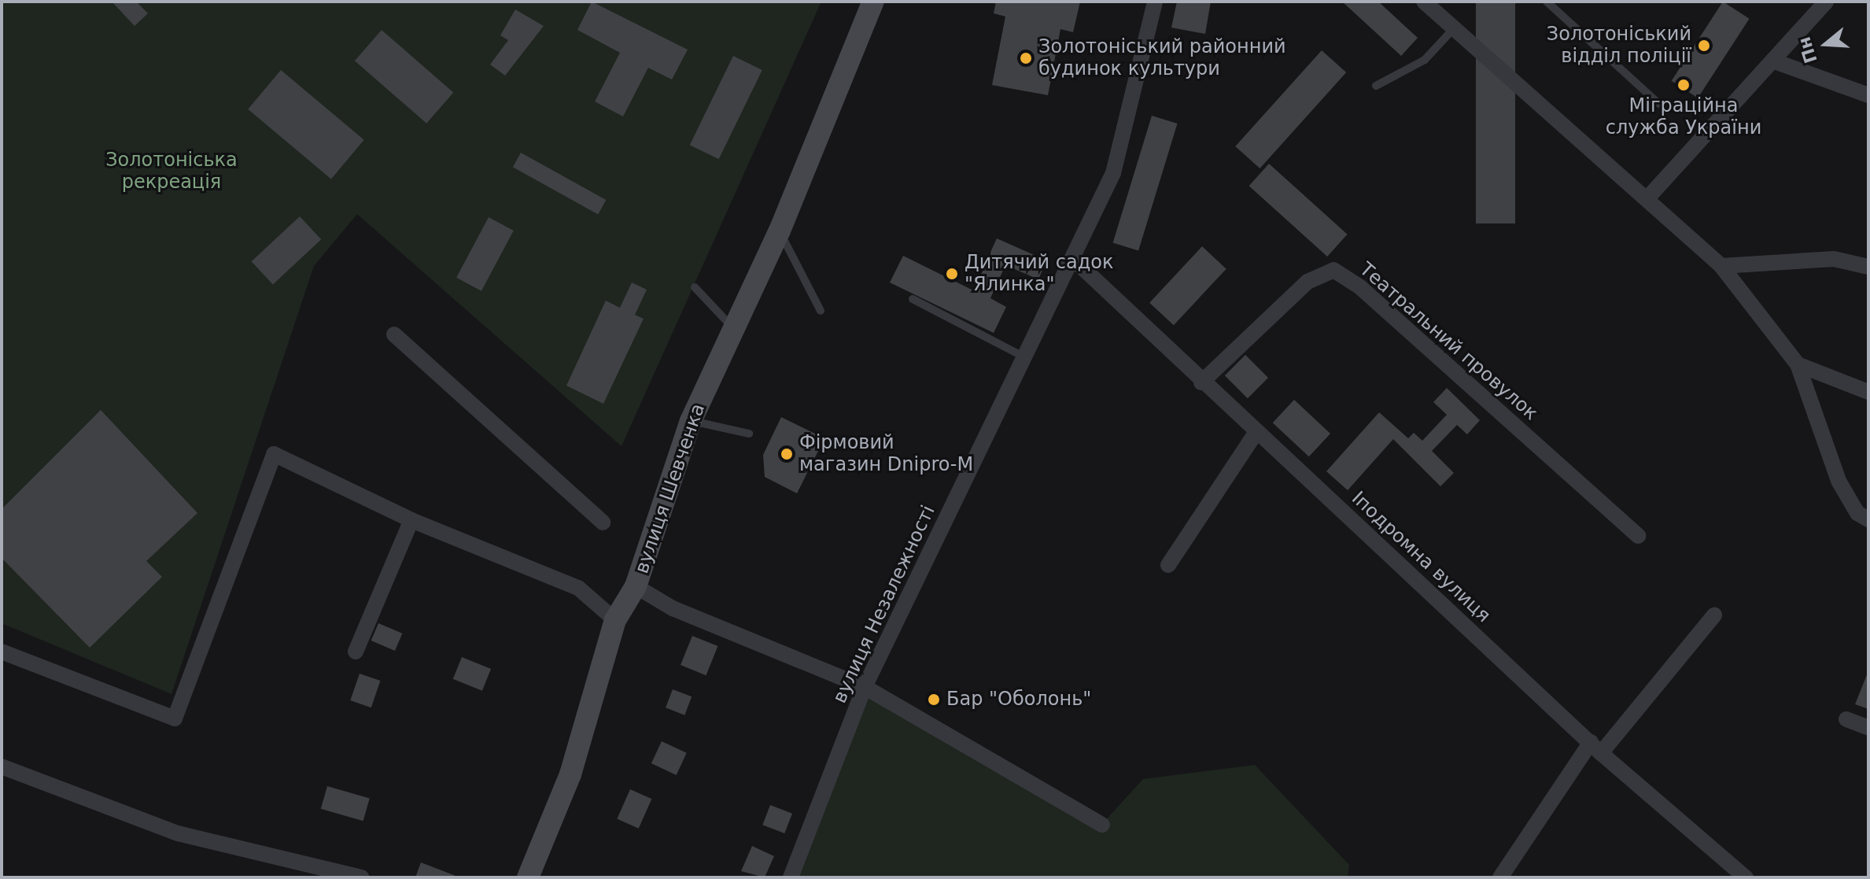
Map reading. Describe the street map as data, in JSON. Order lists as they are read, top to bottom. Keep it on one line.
{"streets":{"main road":["вулиця Шевченка"],"street":["Театральний провулок","Іподромна вулиця","вулиця Незалежності"]},"crossings":[["Театральний провулок","Іподромна вулиця"],["Іподромна вулиця","вулиця Незалежності"]],"parks":["Золотоніська рекреація"],"places":["Золотоніський відділ поліції","Золотоніський районний будинок культури","Міграційна служба України","Дитячий садок \"Ялинка\"","Фірмовий магазин Dnipro-M","Бар \"Оболонь\""],"north":"left"}
